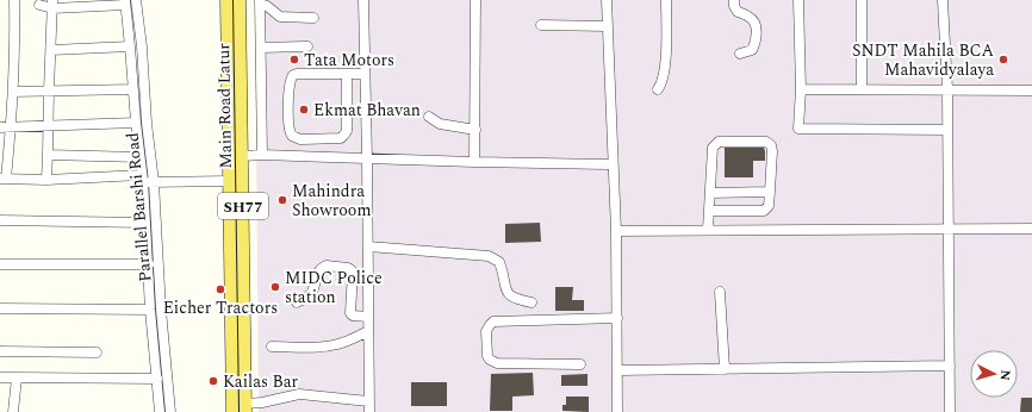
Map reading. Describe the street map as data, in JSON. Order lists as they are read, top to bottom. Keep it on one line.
{"streets":{"main road":["Main Road Latur","SH77"],"street":["Parallel Barshi Road"]},"places":["Tata Motors","SNDT Mahila BCA Mahavidyalaya","Ekmat Bhavan","Mahindra Showroom","MIDC Police station","Eicher Tractors","Kailas Bar"],"north":"right"}
